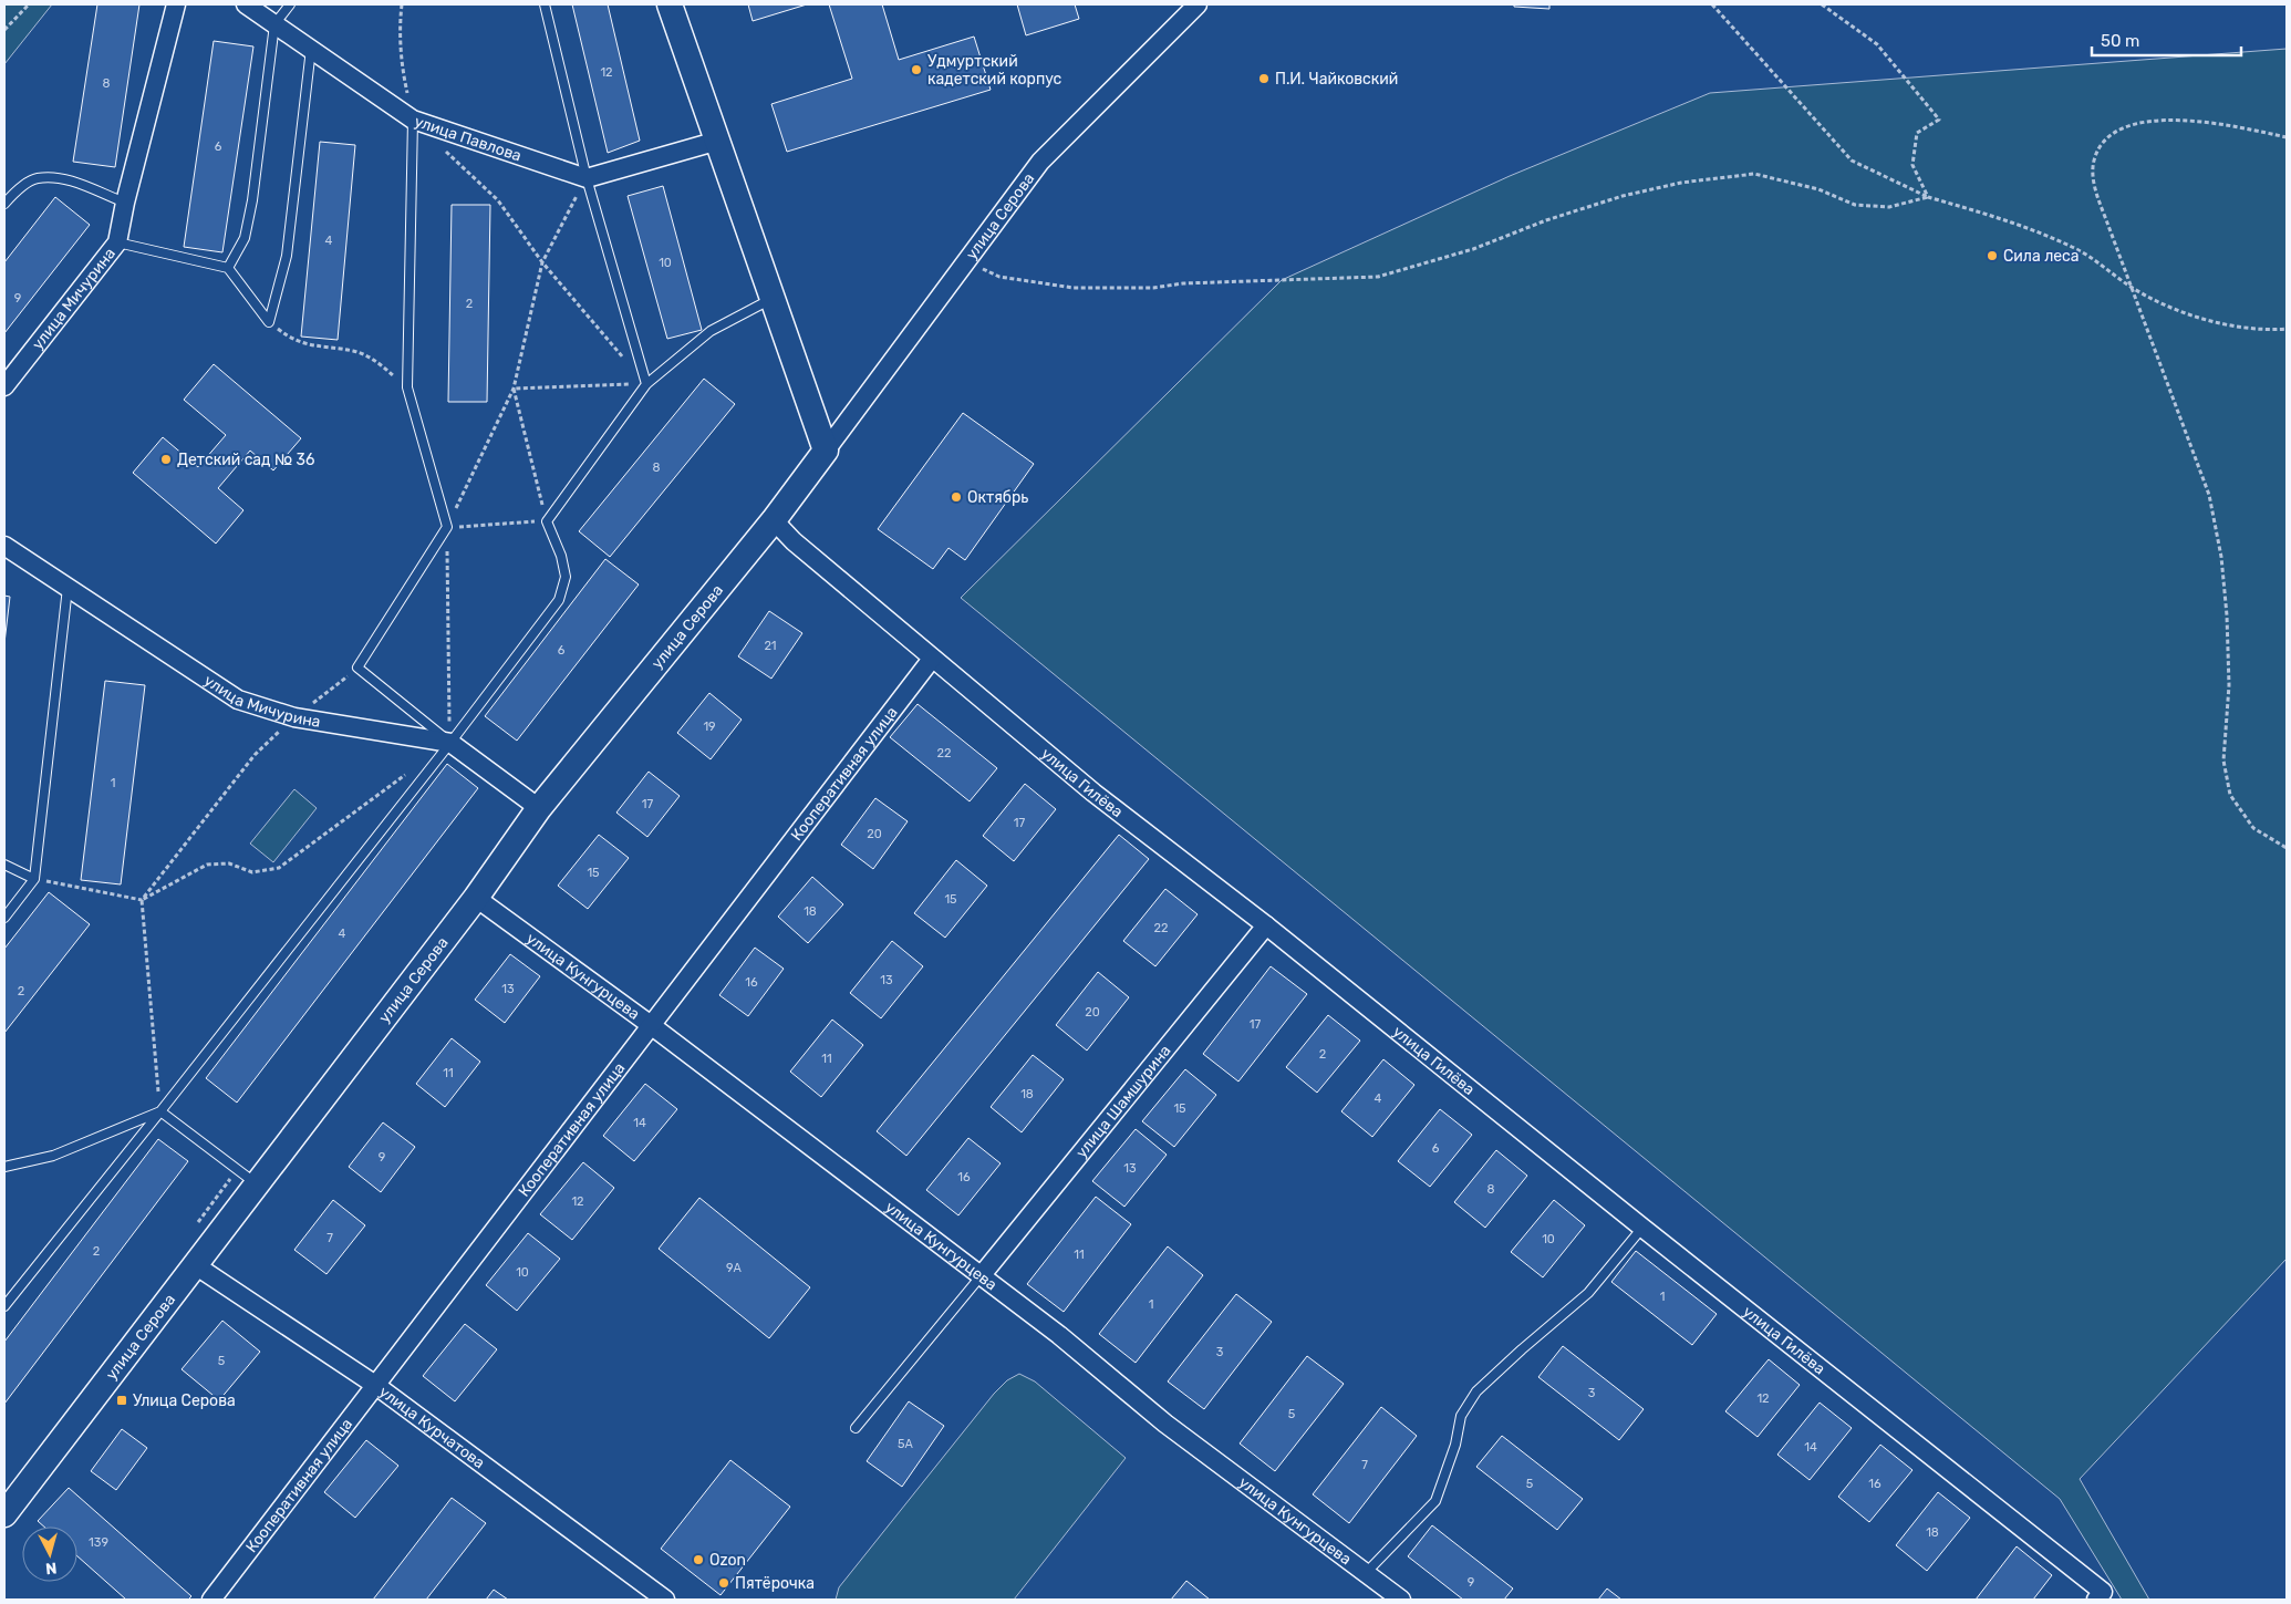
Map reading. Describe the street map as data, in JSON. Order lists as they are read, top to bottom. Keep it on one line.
{"streets":{"main road":["улица Серова"],"street":["улица Павлова","улица Мичурина","Кооперативная улица","улица Гилёва","улица Кунгурцева","улица Шамшурина","улица Курчатова"]},"crossings":[["улица Серова","улица Мичурина"],["улица Серова","улица Гилёва"],["улица Серова","улица Кунгурцева"],["улица Серова","улица Курчатова"],["Кооперативная улица","улица Гилёва"],["Кооперативная улица","улица Кунгурцева"],["Кооперативная улица","улица Курчатова"],["улица Гилёва","улица Шамшурина"],["улица Кунгурцева","улица Шамшурина"]],"places":{"other":["Удмуртский кадетский корпус","П.И. Чайковский","Сила леса","Детский сад № 36","Октябрь","Ozon","Пятёрочка"],"transit":["Улица Серова"]},"house_numbers":["12","8","6","4","10","9","2","8","21","6","19","22","1","17","17","20","15","15","18","22","4","13","16","13","2","20","17","2","11","11","18","4","15","14","6","9","13","16","8","12","7","10","2","11","9А","10","1","1","3","5","3","12","5","5А","14","7","5","16","18","139","9"],"scale_bar":"50 m","north":"bottom"}
